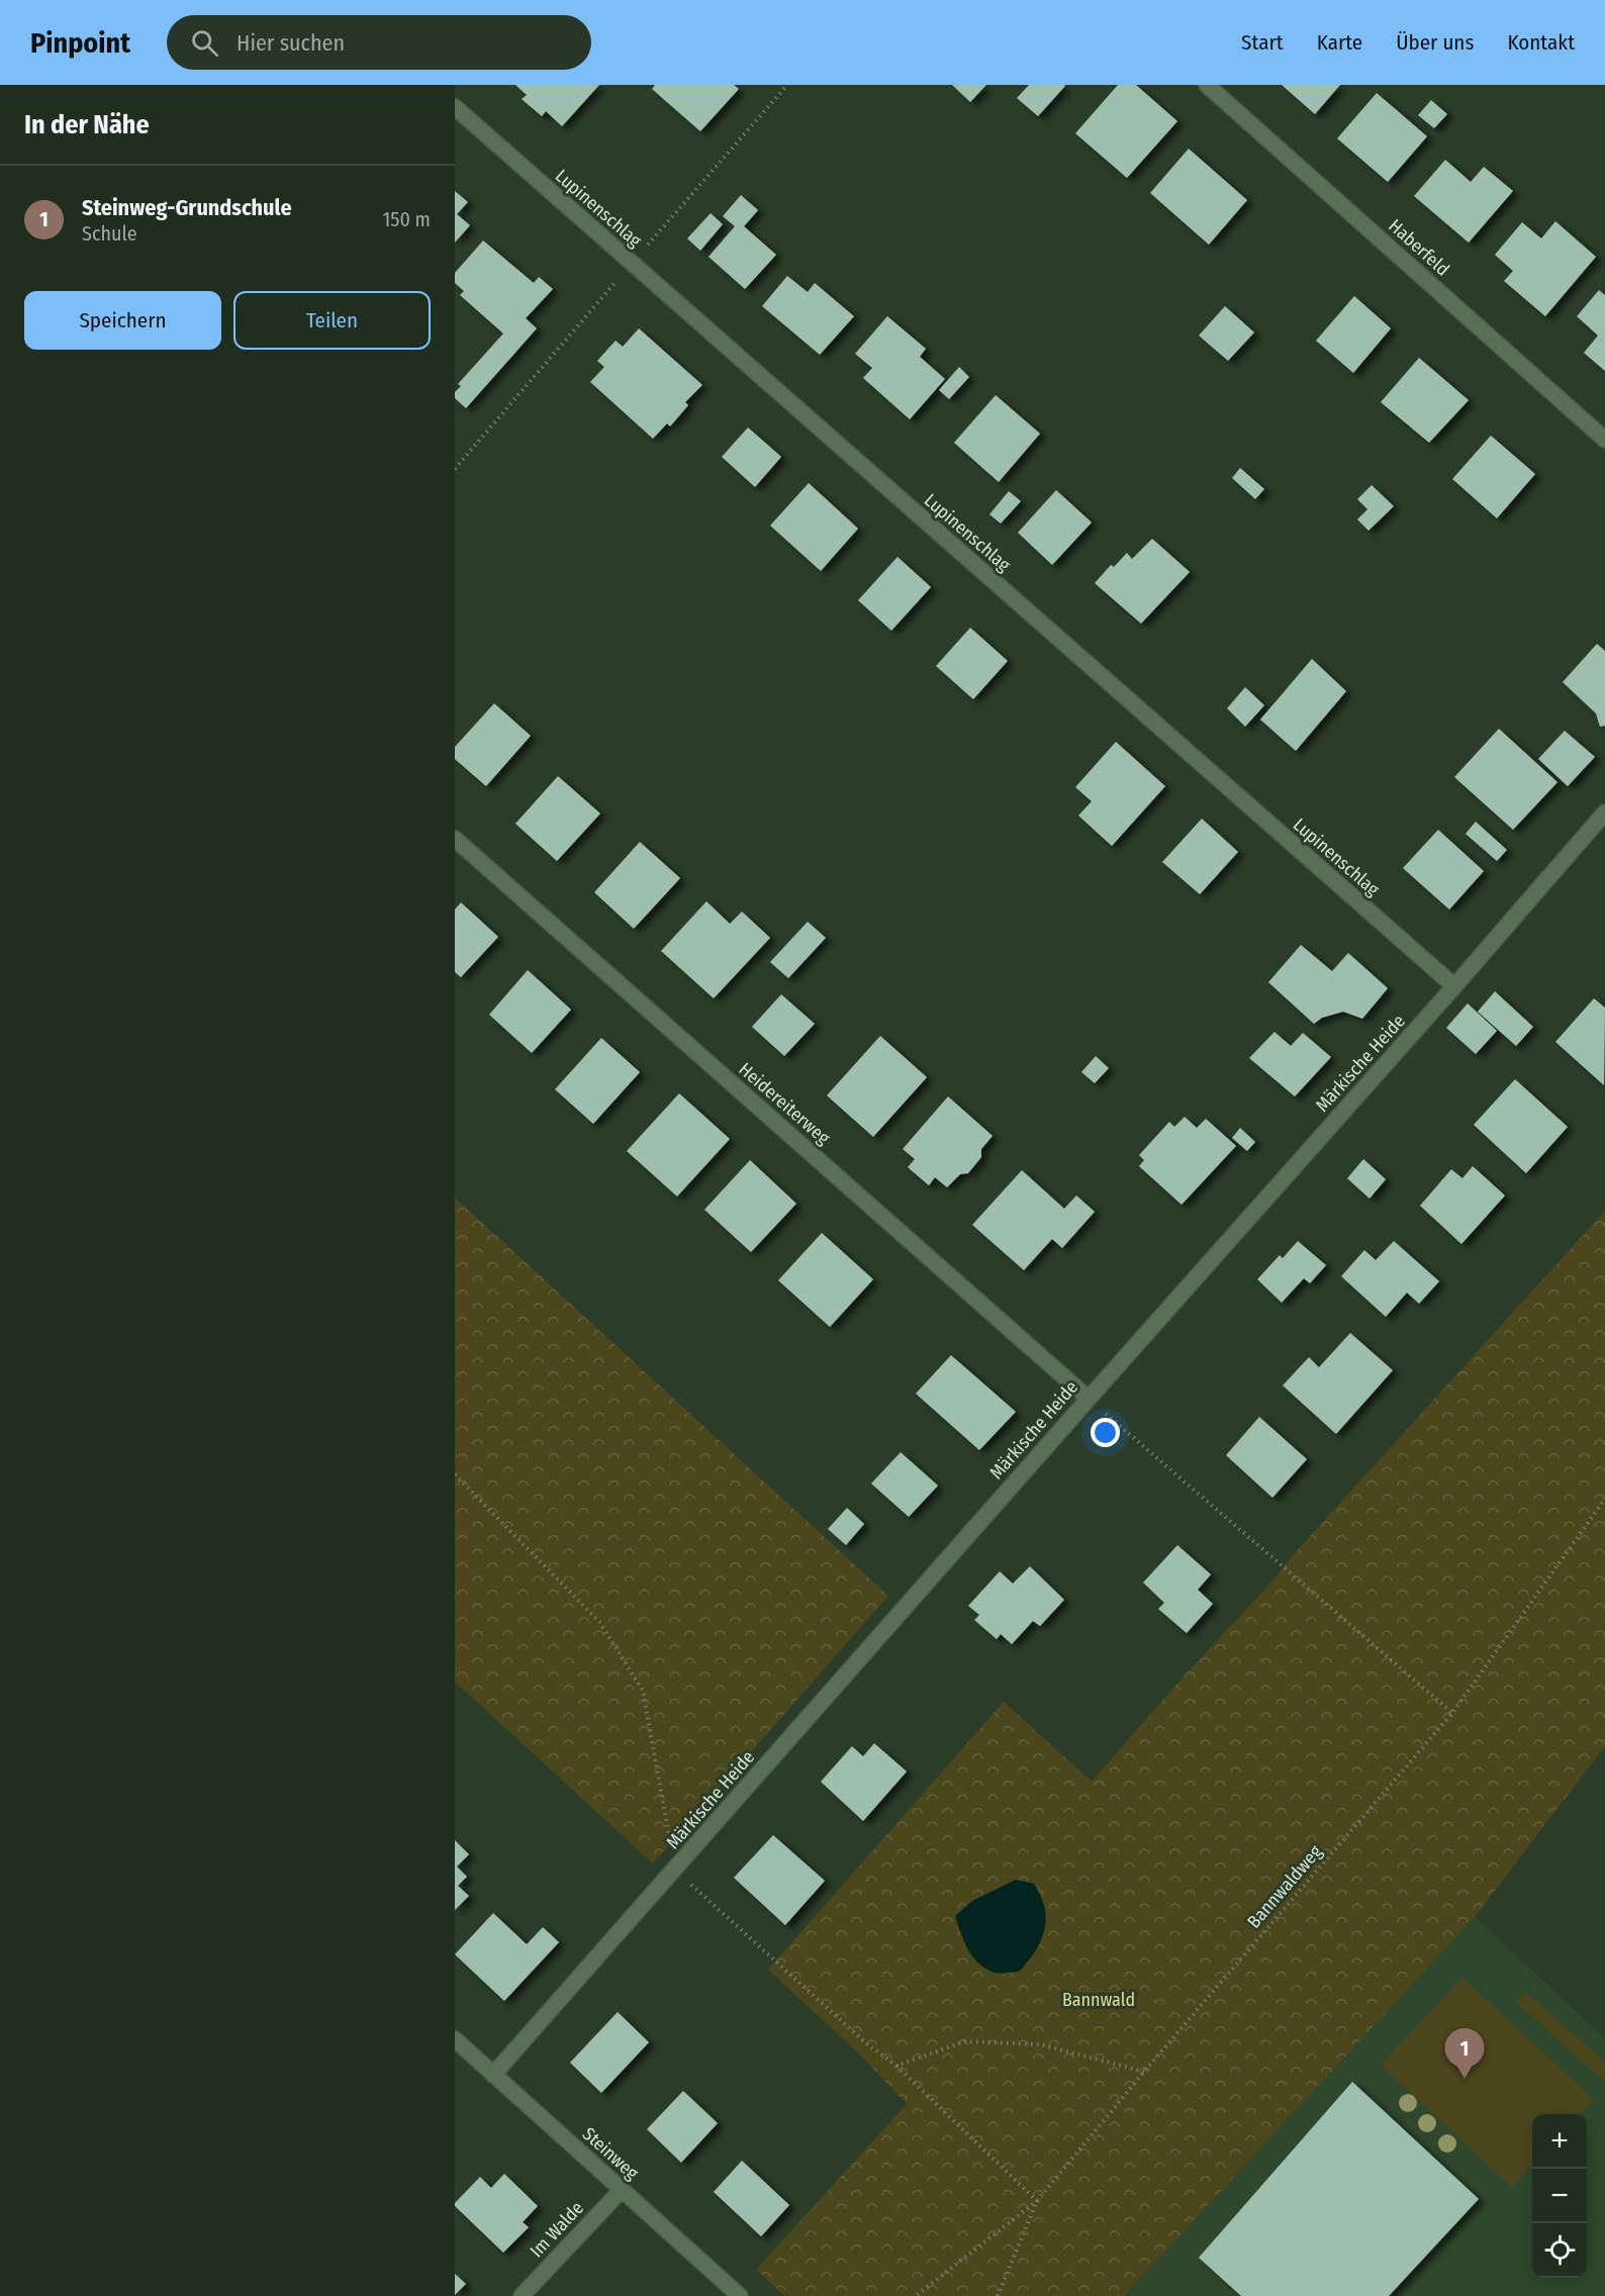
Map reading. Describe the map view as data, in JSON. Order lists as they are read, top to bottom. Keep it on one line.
{"streets":{"street":["Lupinenschlag","Haberfeld","Märkische Heide","Heidereiterweg","Steinweg","Im Walde"],"path":["Bannwaldweg"]},"crossings":[["Lupinenschlag","Märkische Heide"],["Märkische Heide","Heidereiterweg"],["Märkische Heide","Steinweg"],["Steinweg","Im Walde"]],"parks":["Bannwald"],"page":{"header":"Pinpoint","search":"Hier suchen","nav":["Start","Karte","Über uns","Kontakt"],"heading":"In der Nähe","list":[{"mark":"1","name":"Steinweg-Grundschule","note":"Schule","value":"150 m"}],"buttons":["Speichern","Teilen"],"pins":"1","map_buttons":["+","−"]}}
